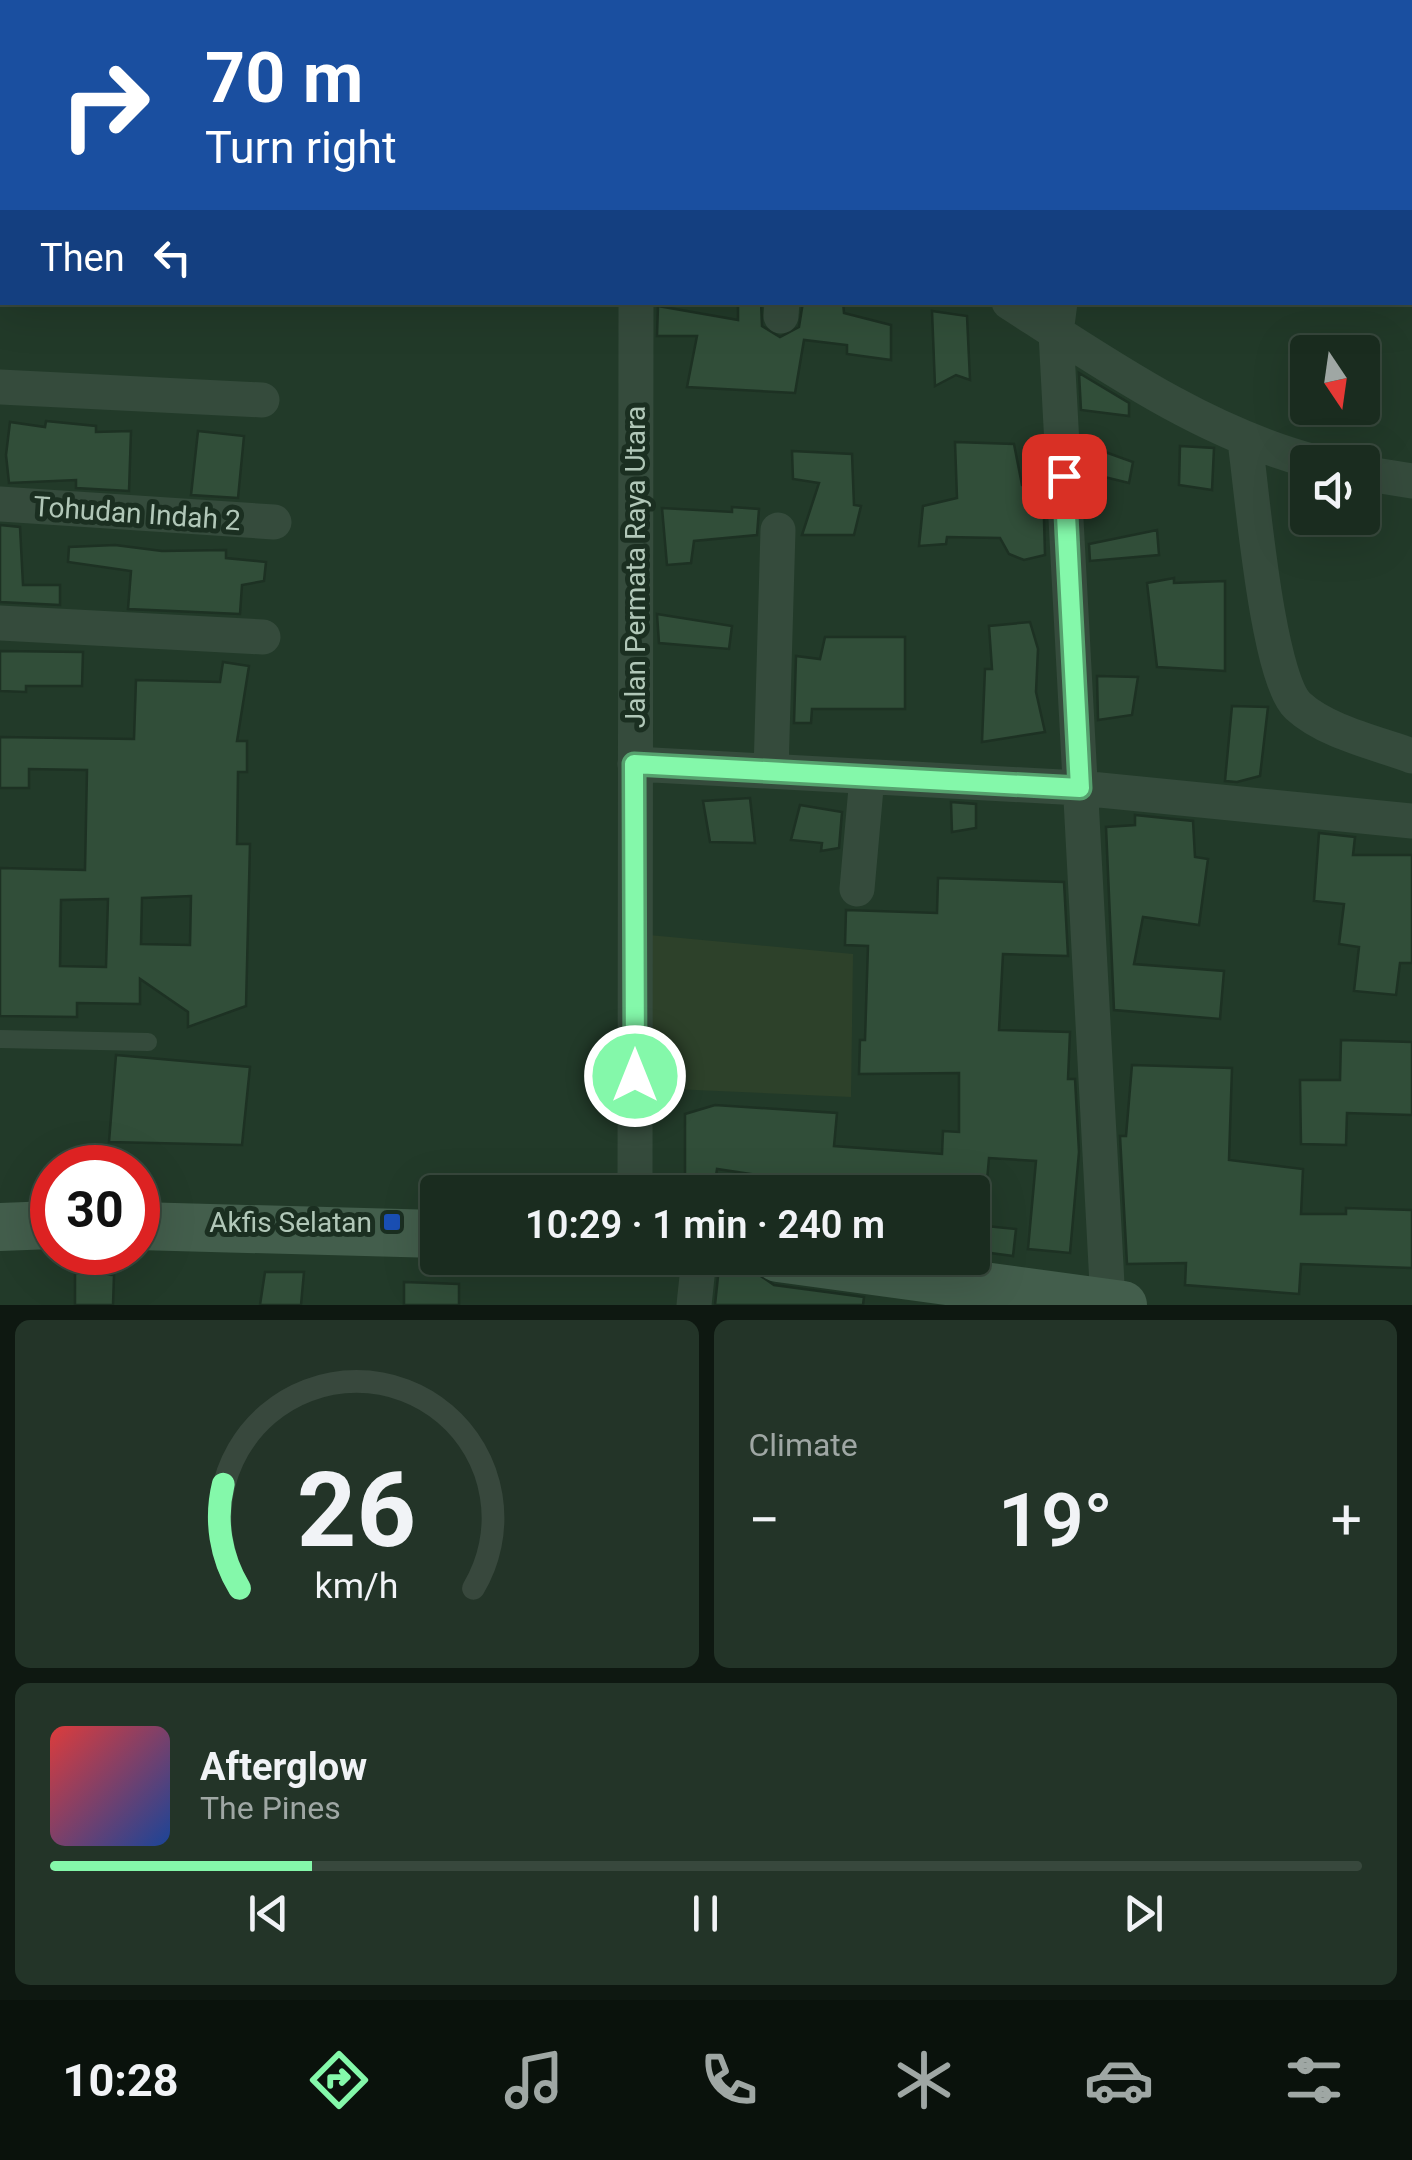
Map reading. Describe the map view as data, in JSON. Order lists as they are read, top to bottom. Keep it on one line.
{"streets":{"street":["Tohudan Indah 2","Jalan Permata Raya Utara"]},"places":{"transit":["Akfis Selatan"]},"north":"bottom","page":{"turn":["70 m","Turn right"],"then":"Then","limit":"30","trip":"10:29 · 1 min · 240 m","tile":"Climate","heat":["−","19°","+"],"song":["Afterglow","The Pines"],"tabs":"10:28","gauge":["26","km/h"]}}
